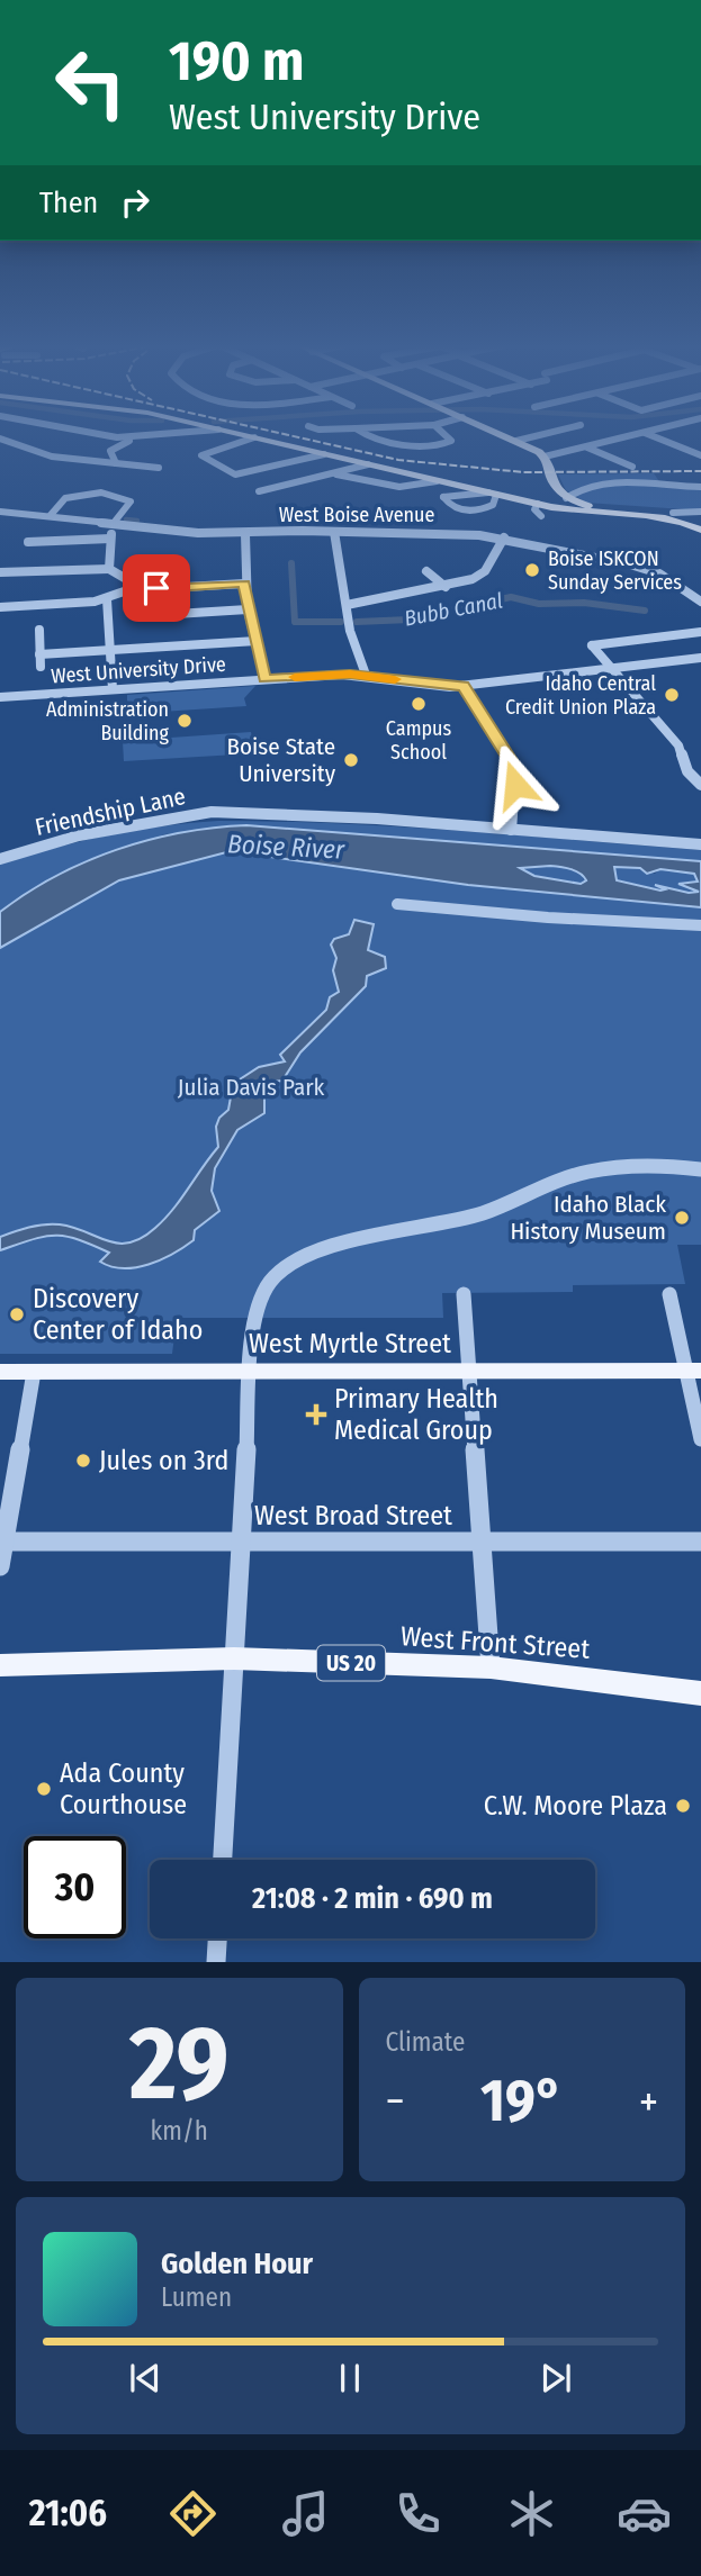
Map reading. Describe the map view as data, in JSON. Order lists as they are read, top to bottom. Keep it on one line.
{"streets":{"main road":["West Myrtle Street","West Front Street","US 20"],"street":["West Boise Avenue","West University Drive","Friendship Lane","West Broad Street"]},"water":["Bubb Canal","Boise River"],"parks":["Julia Davis Park"],"places":{"other":["Boise ISKCON Sunday Services","Idaho Central Credit Union Plaza","Campus School","Administration Building","Boise State University","Idaho Black History Museum","Discovery Center of Idaho","Jules on 3rd","Ada County Courthouse","C.W. Moore Plaza"],"health":["Primary Health Medical Group"]},"page":{"turn":["190 m","West University Drive"],"then":"Then","limit":"30","trip":"21:08 · 2 min · 690 m","tile":[["29","km/h"],"Climate"],"heat":["−","19°","+"],"song":["Golden Hour","Lumen"],"tabs":"21:06"}}
